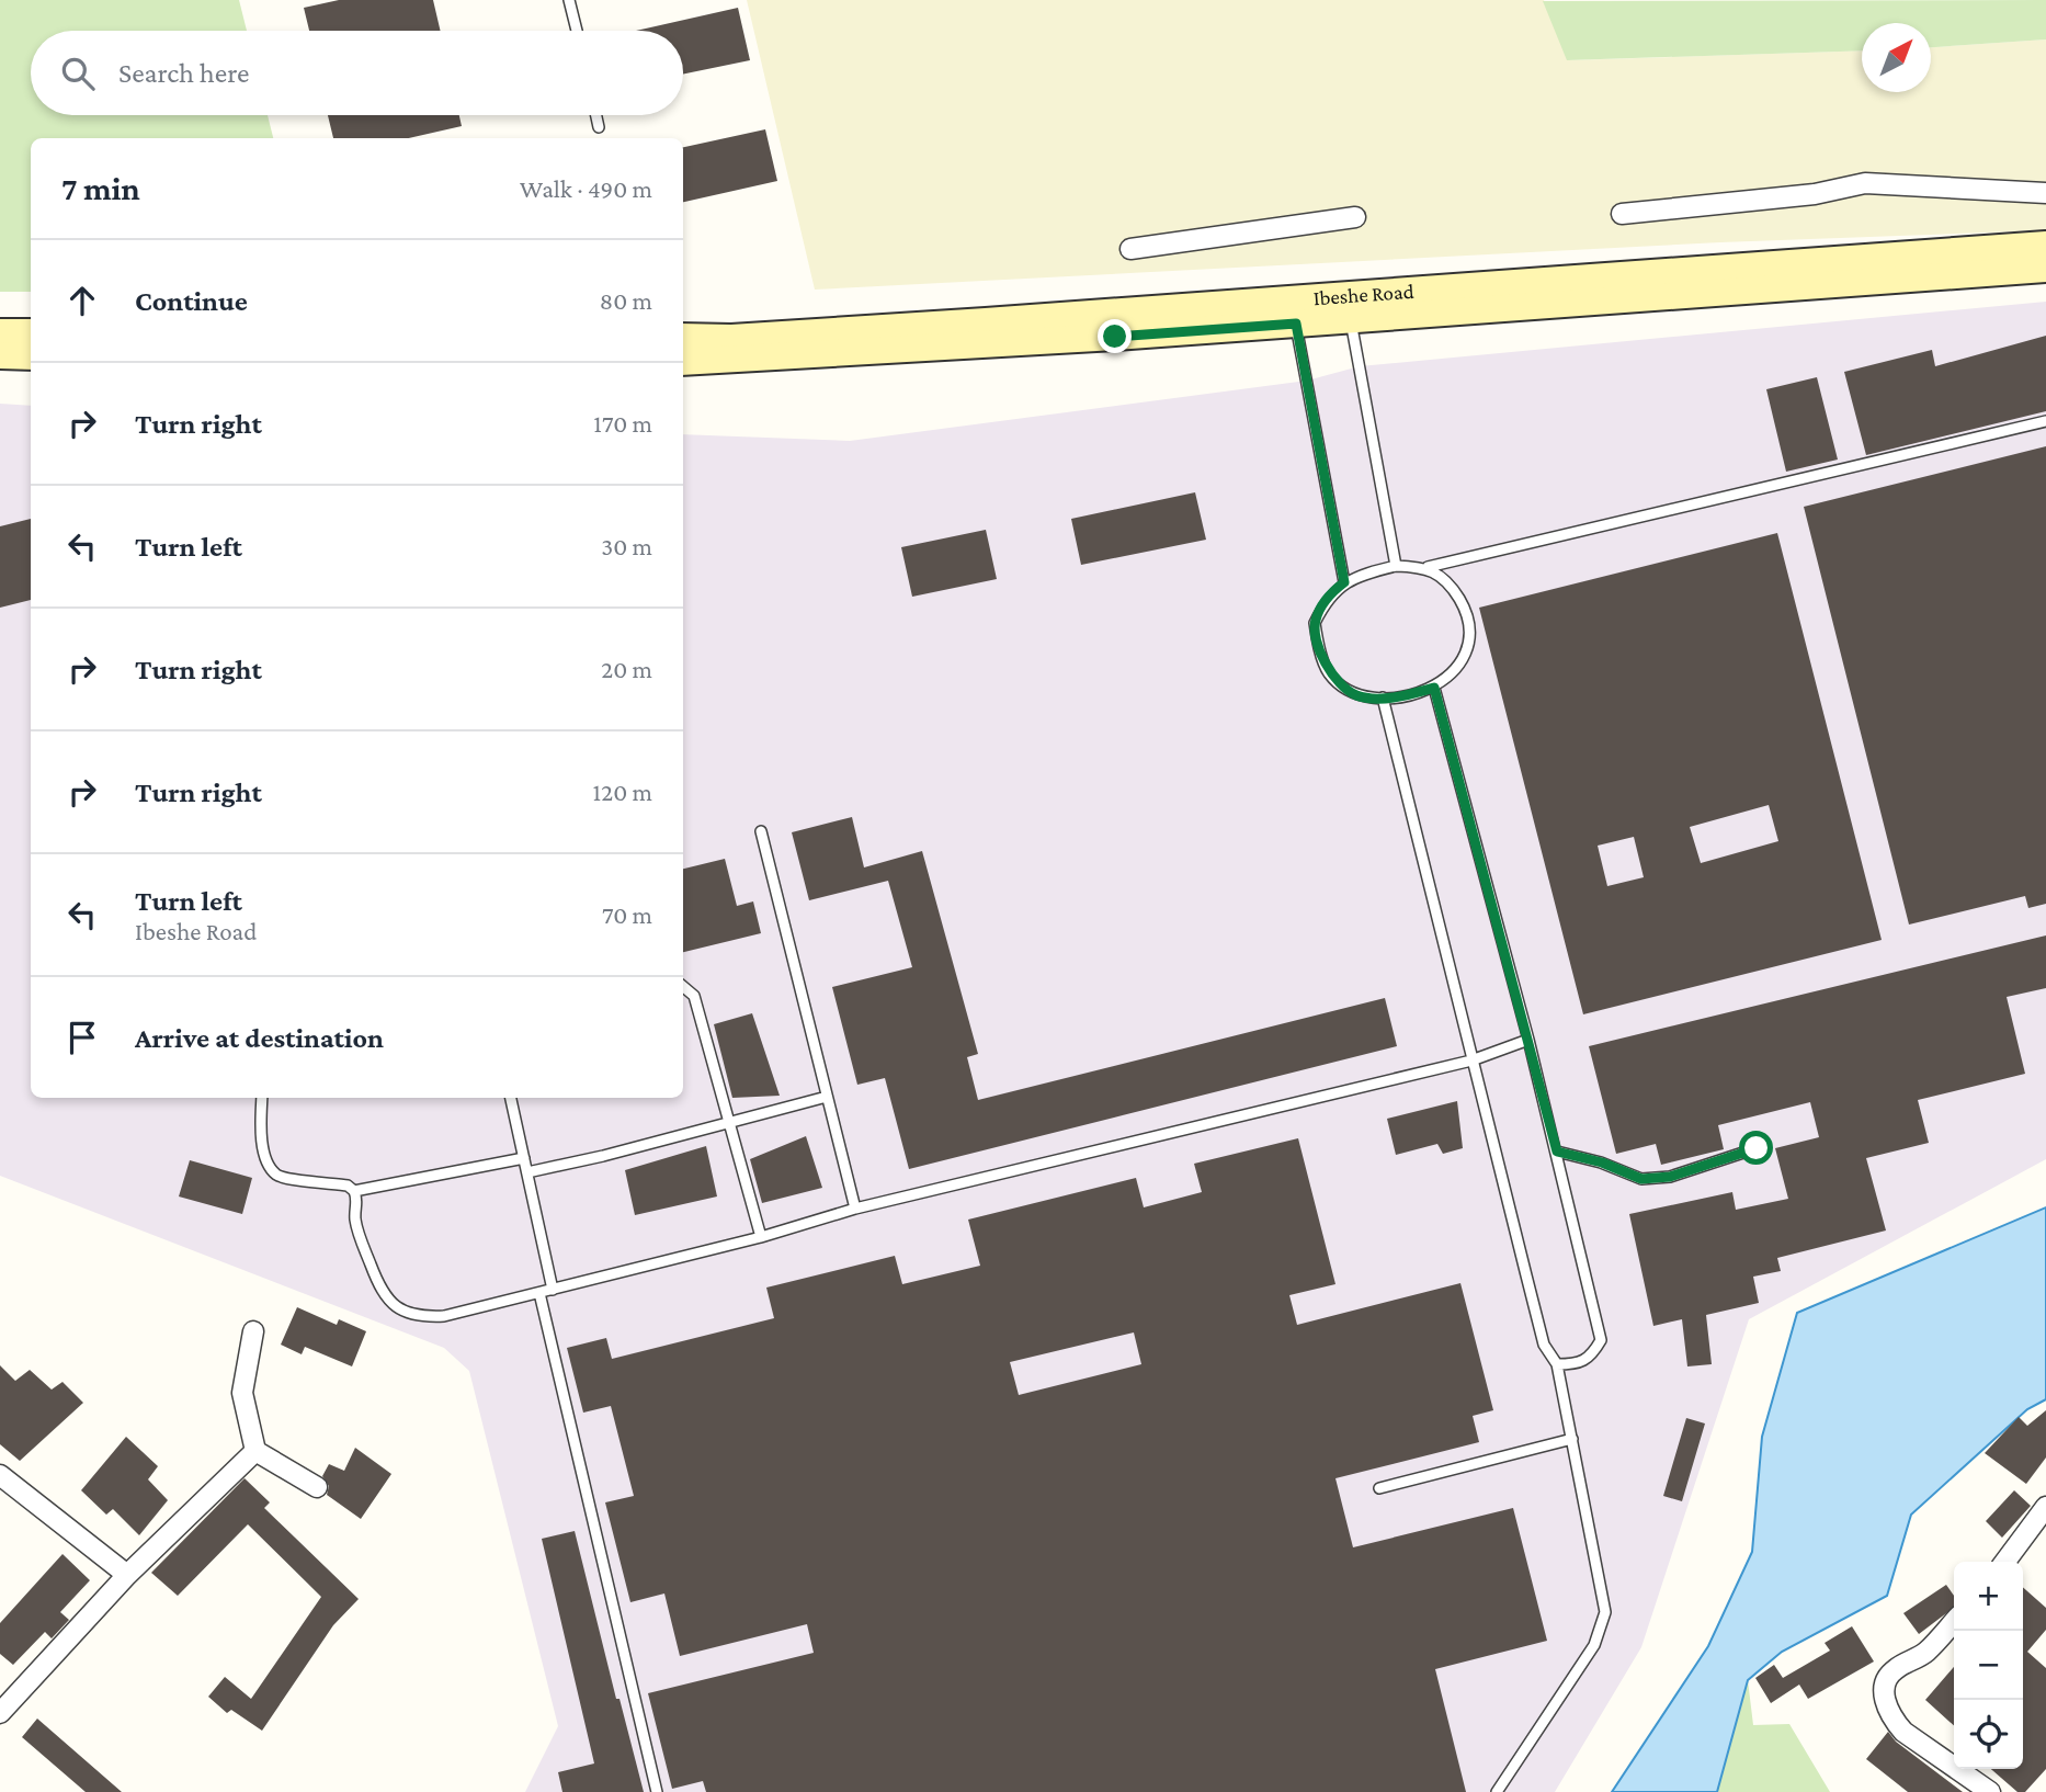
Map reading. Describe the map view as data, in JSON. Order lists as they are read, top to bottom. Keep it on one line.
{"streets":{"main road":["Ibeshe Road"]},"north":"top right","page":{"search":"Search here","heading":["7 min","Walk · 490 m"],"list":[["Continue","80 m"],["Turn right","170 m"],["Turn left","30 m"],["Turn right","20 m"],["Turn right","120 m"],["Turn left","Ibeshe Road","70 m"],"Arrive at destination"],"map_buttons":["+","−"]}}
